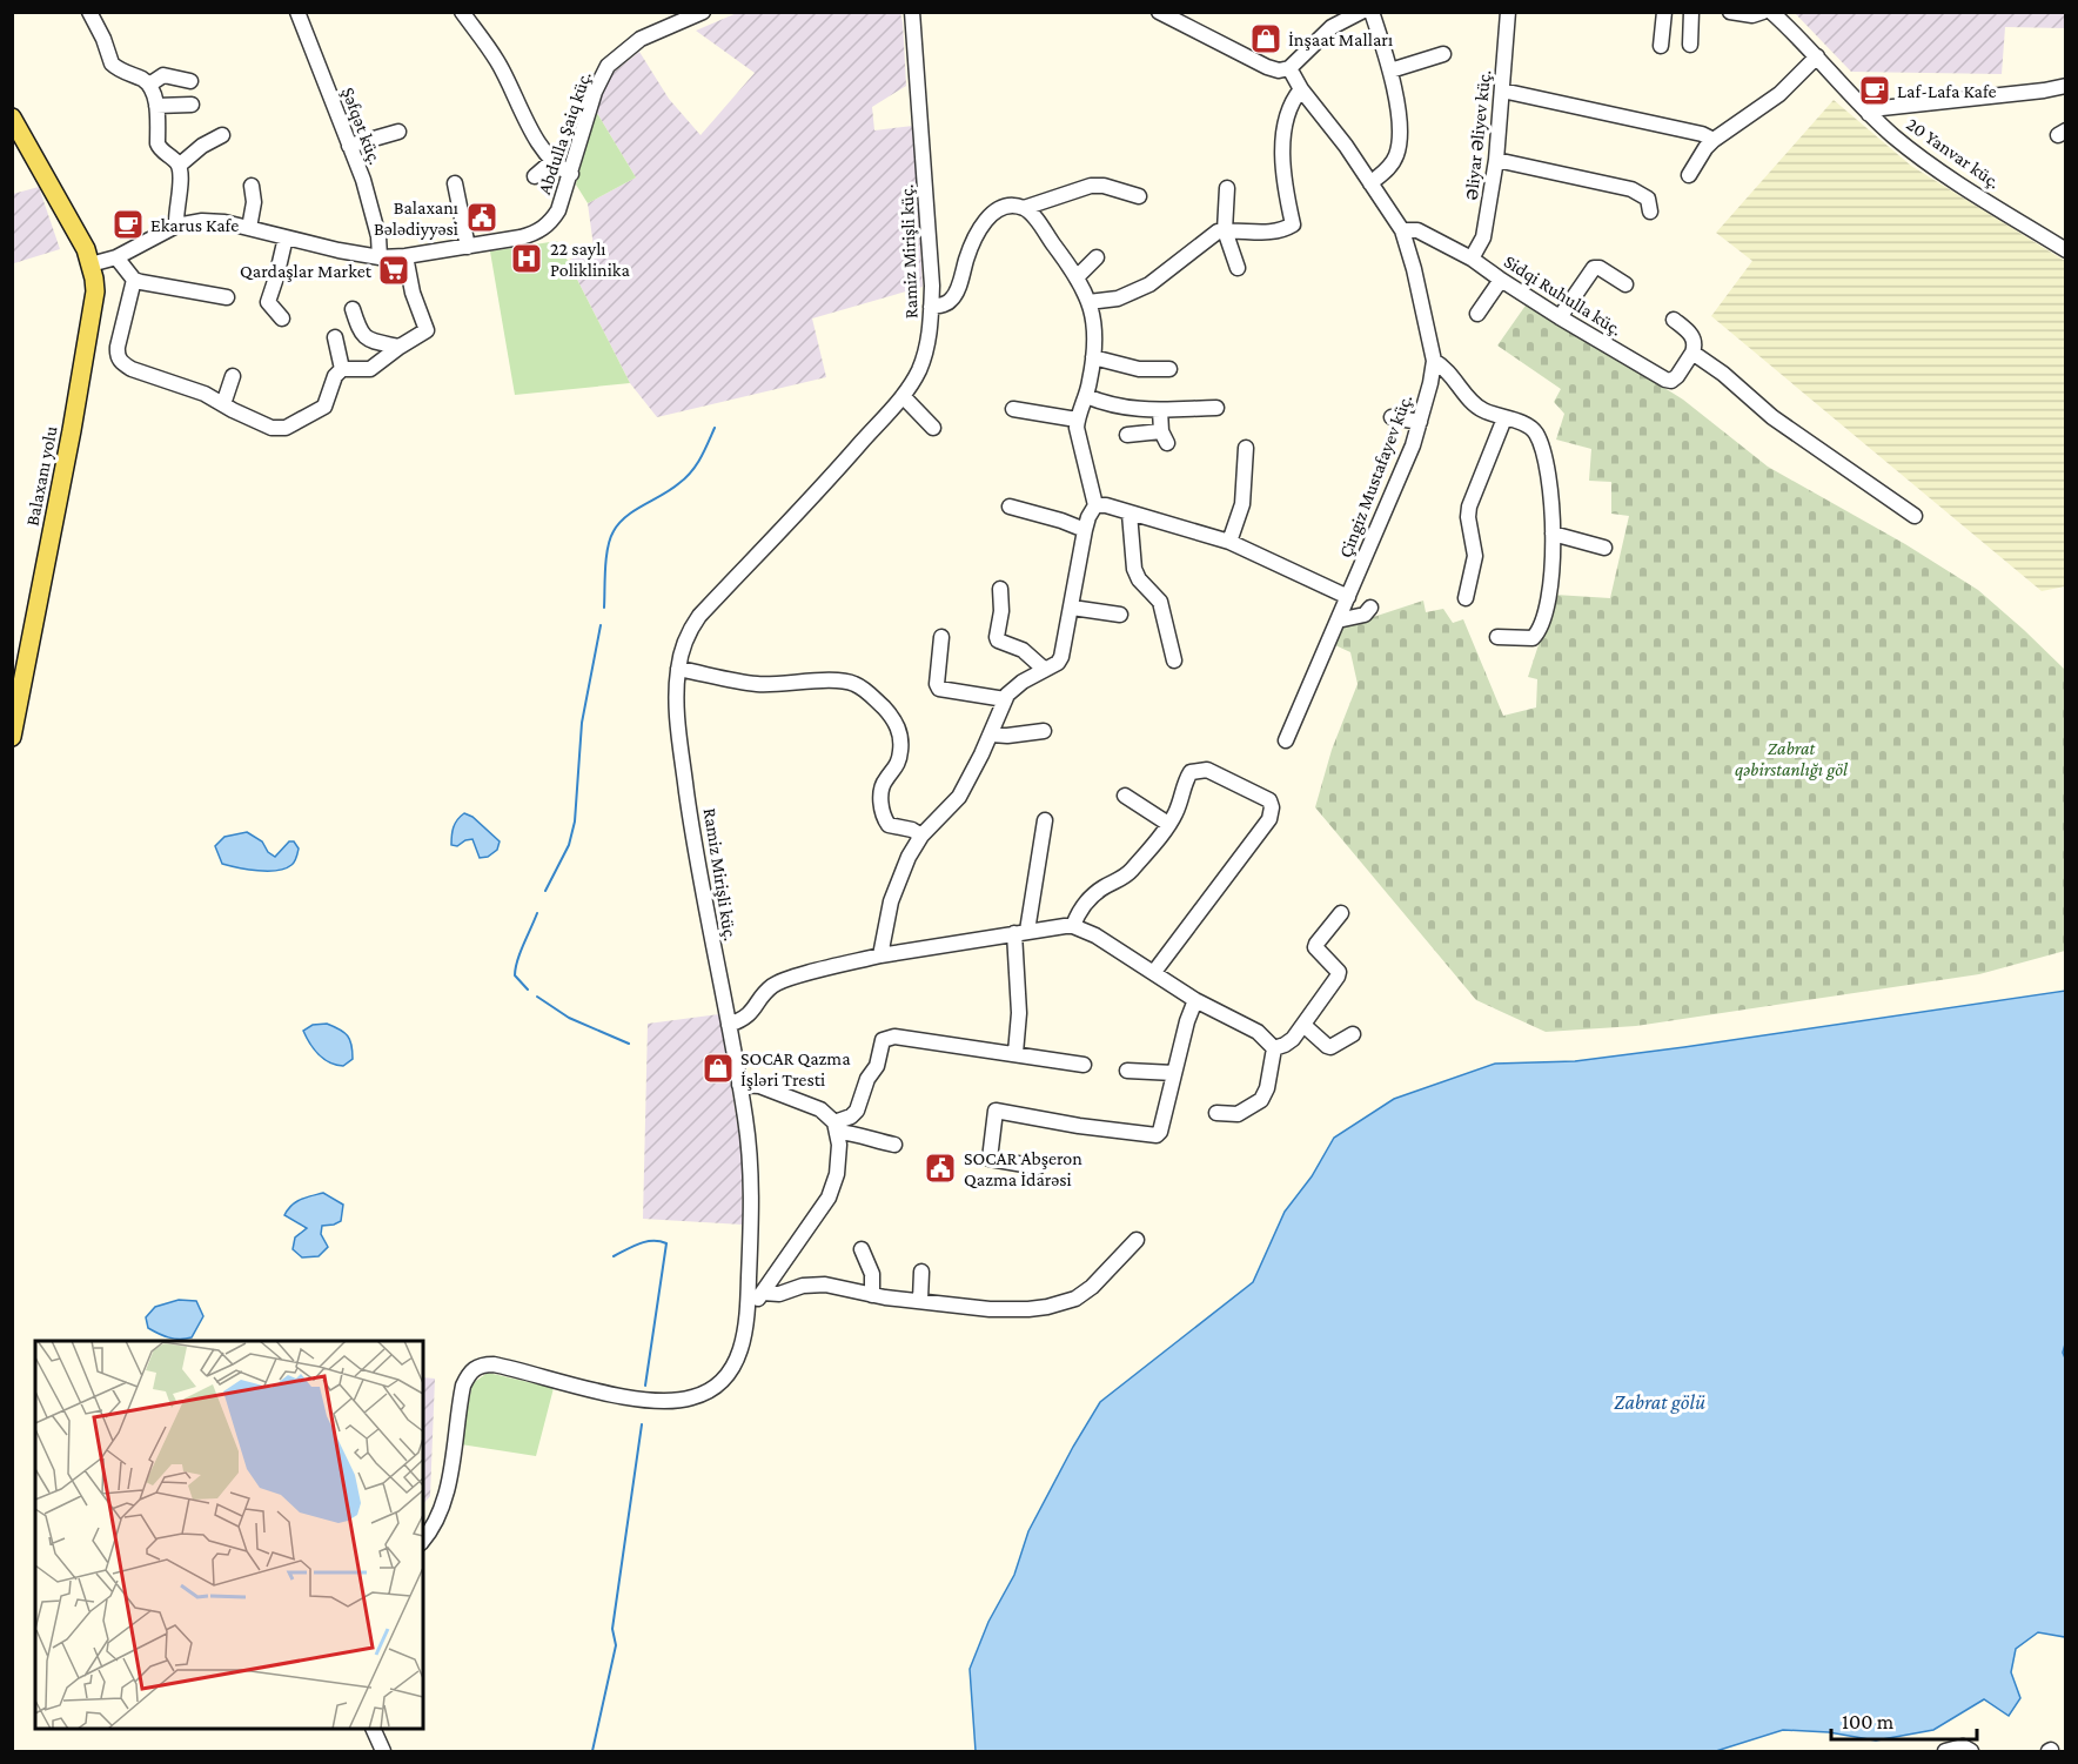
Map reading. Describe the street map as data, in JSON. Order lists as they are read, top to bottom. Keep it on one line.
{"streets":{"main road":["Balaxanı yolu"],"street":["Şəfqət küç.","Abdulla Şaiq küç.","Əliyar Əliyev küç.","20 Yanvar küç.","Ramiz Mirişli küç.","Sidqi Ruhulla küç.","Çingiz Mustafayev küç."]},"crossings":[["Şəfqət küç.","Abdulla Şaiq küç."],["Abdulla Şaiq küç.","Balaxanı yolu"],["Əliyar Əliyev küç.","Sidqi Ruhulla küç."],["Sidqi Ruhulla küç.","Çingiz Mustafayev küç."]],"water":["Zabrat gölü"],"parks":["Zabrat qəbirstanlığı göl"],"places":{"shop":["İnşaat Malları","SOCAR Qazma İşləri Tresti"],"cafe":["Laf-Lafa Kafe","Ekarus Kafe"],"public building":["Balaxanı Bələdiyyəsi","SOCAR Abşeron Qazma İdarəsi"],"hospital":["22 saylı Poliklinika"],"supermarket":["Qardaşlar Market"]},"scale_bar":"100 m"}
